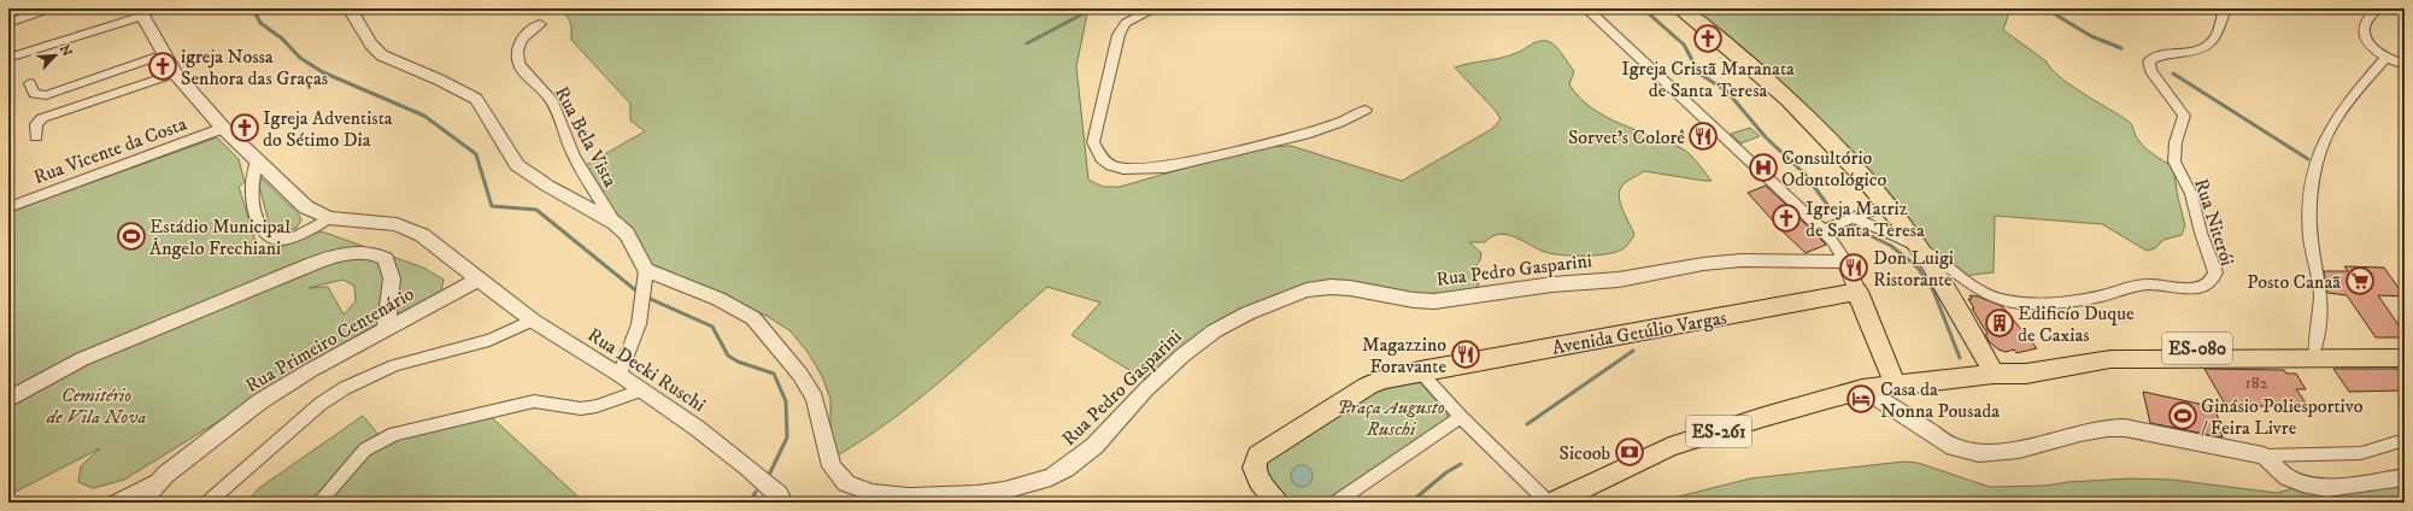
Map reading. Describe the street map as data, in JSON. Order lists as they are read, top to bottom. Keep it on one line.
{"streets":{"main road":["Avenida Getúlio Vargas","ES-080","ES-261"],"street":["Rua Bela Vista","Rua Vicente da Costa","Rua Niterói","Rua Pedro Gasparini","Rua Primeiro Centenário","Rua Decki Ruschi"]},"crossings":[["Rua Primeiro Centenário","Rua Decki Ruschi"],["ES-080","ES-261"]],"parks":["Cemitério de Vila Nova","Praça Augusto Ruschi"],"places":{"church":["Igreja Cristã Maranata de Santa Teresa","igreja Nossa Senhora das Graças","Igreja Adventista do Sétimo Dia","Igreja Matriz de Santa Teresa"],"restaurant":["Sorvet's Colorê","Don Luigi Ristorante","Magazzino Foravante"],"hospital":["Consultório Odontológico"],"sports":["Estádio Municipal Ângelo Frechiani","Ginásio Poliesportivo / Feira Livre"],"supermarket":["Posto Canaã"],"building":["Edificío Duque de Caxias"],"hotel":["Casa da Nonna Pousada"],"bank":["Sicoob"]},"house_numbers":["182"],"north":"top right"}
